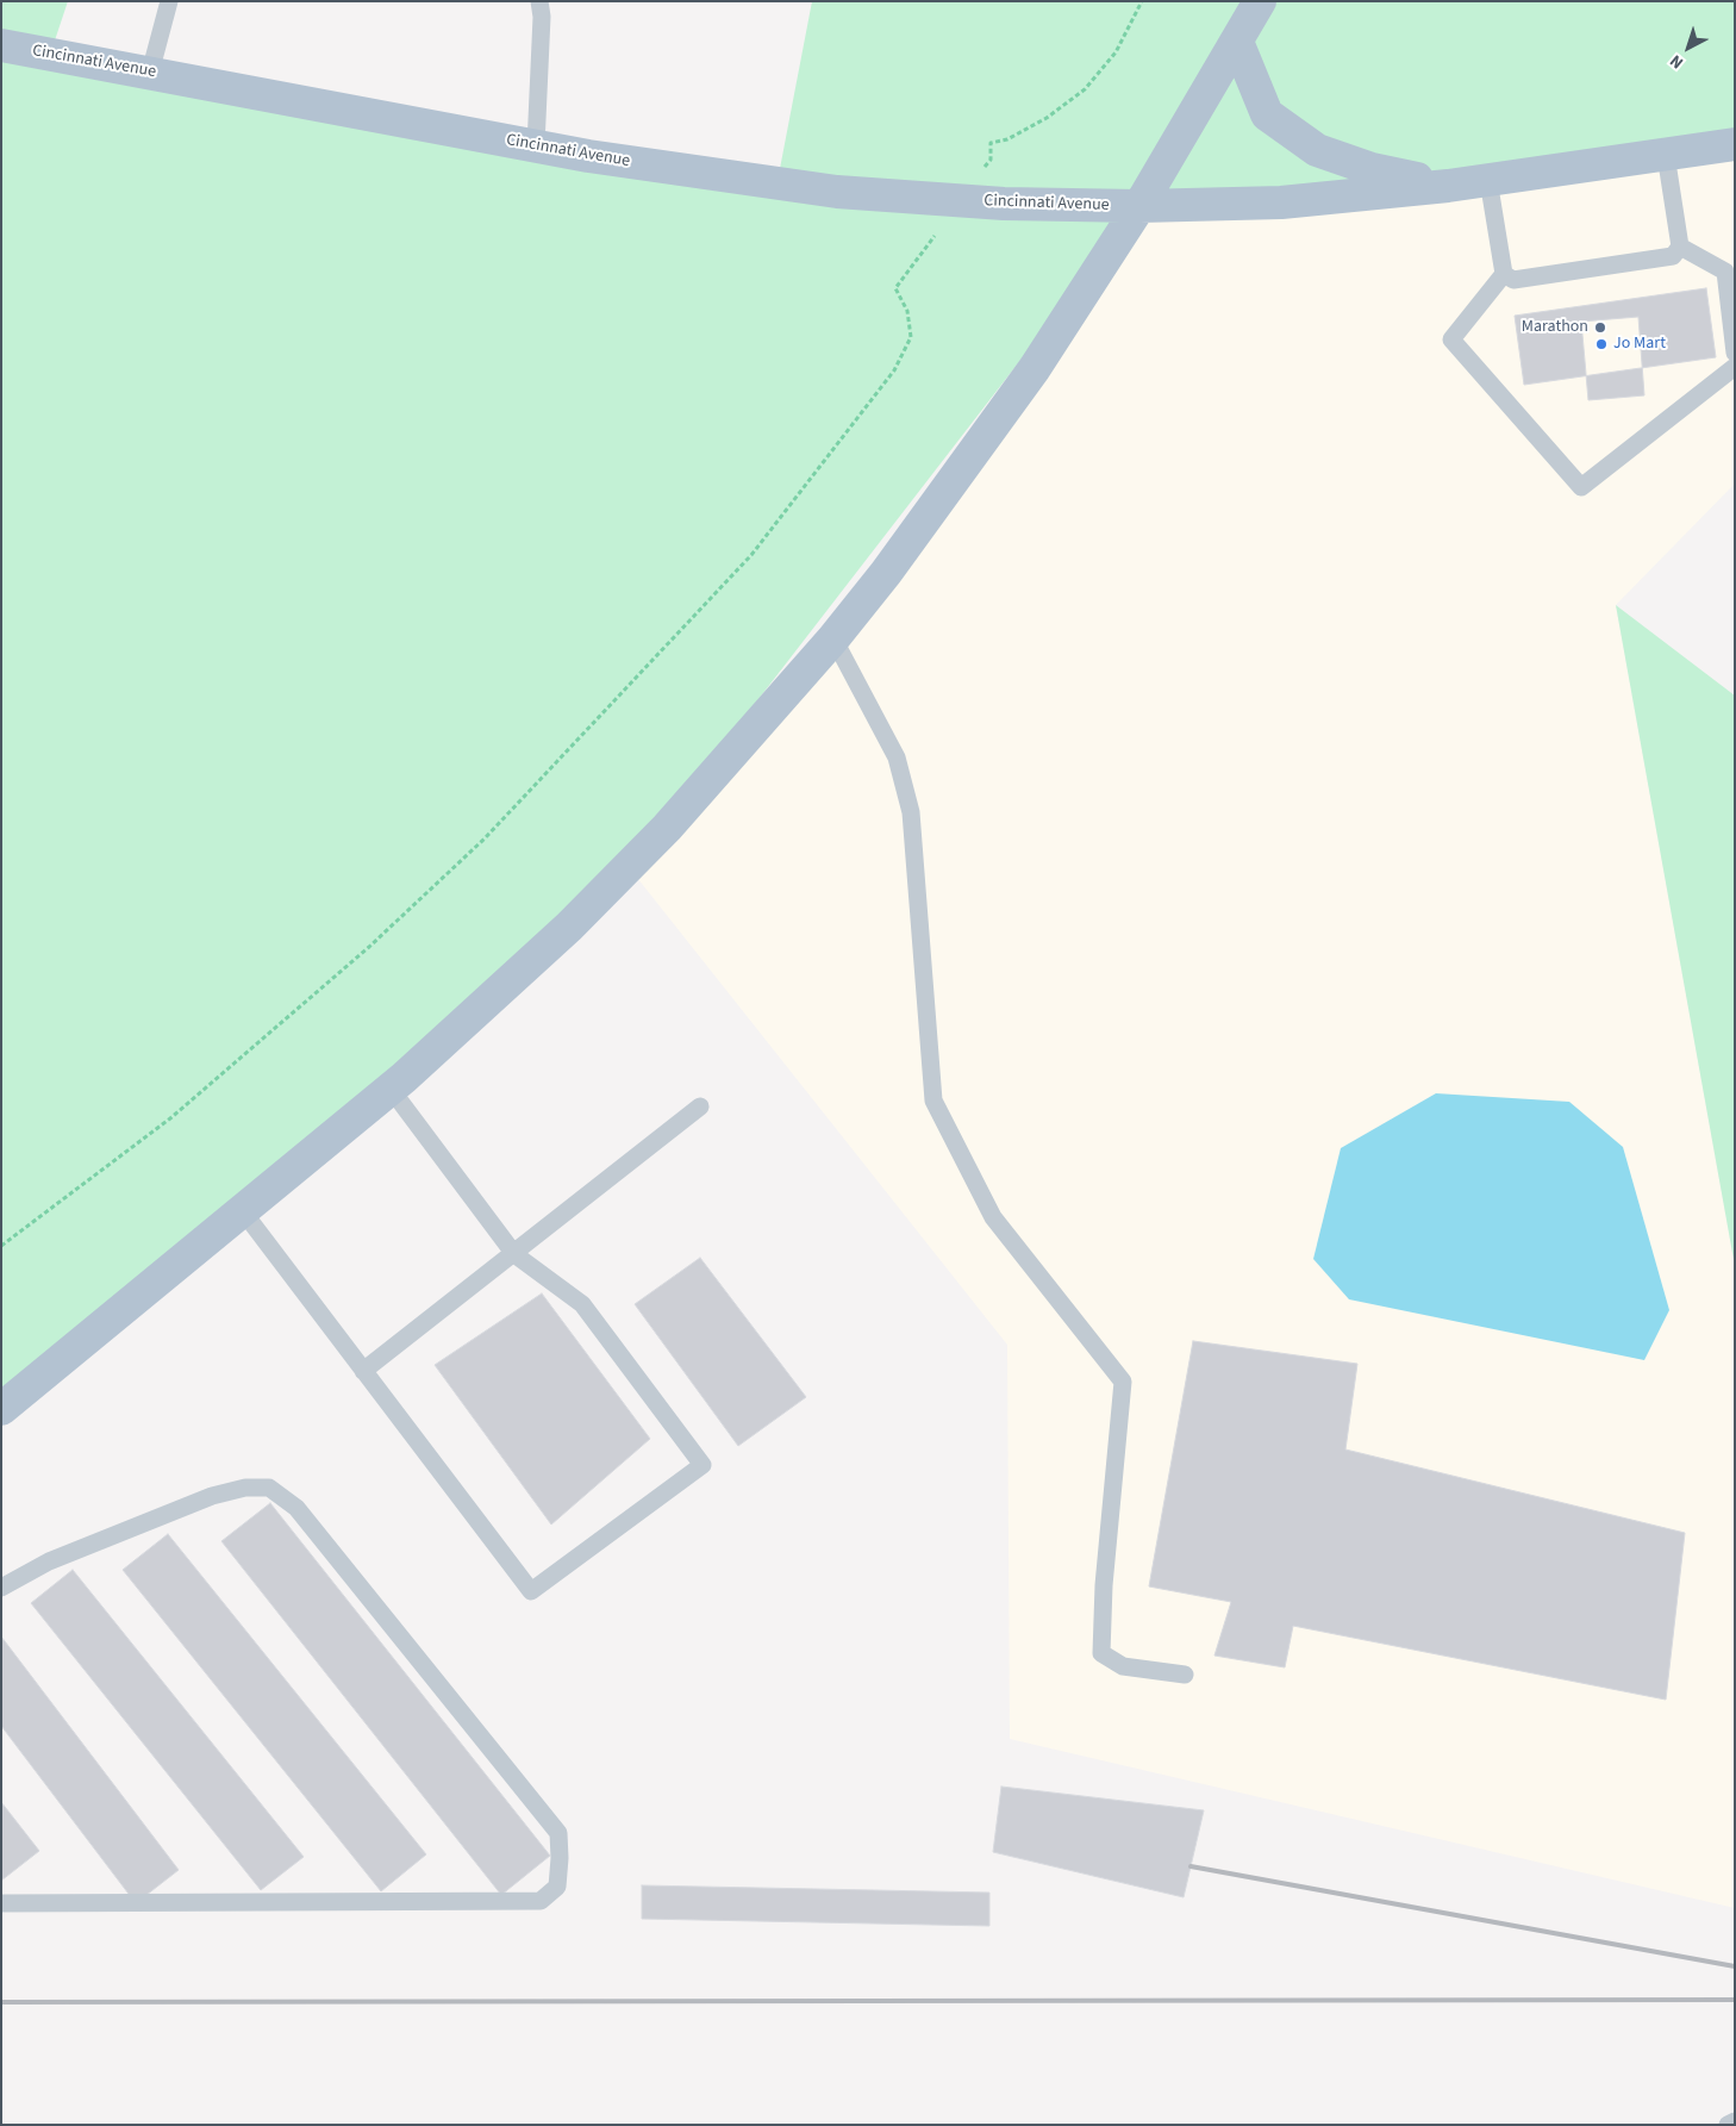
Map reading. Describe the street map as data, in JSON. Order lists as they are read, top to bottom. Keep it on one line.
{"streets":{"main road":["Cincinnati Avenue"]},"places":["Marathon","Jo Mart"],"north":"bottom left"}
